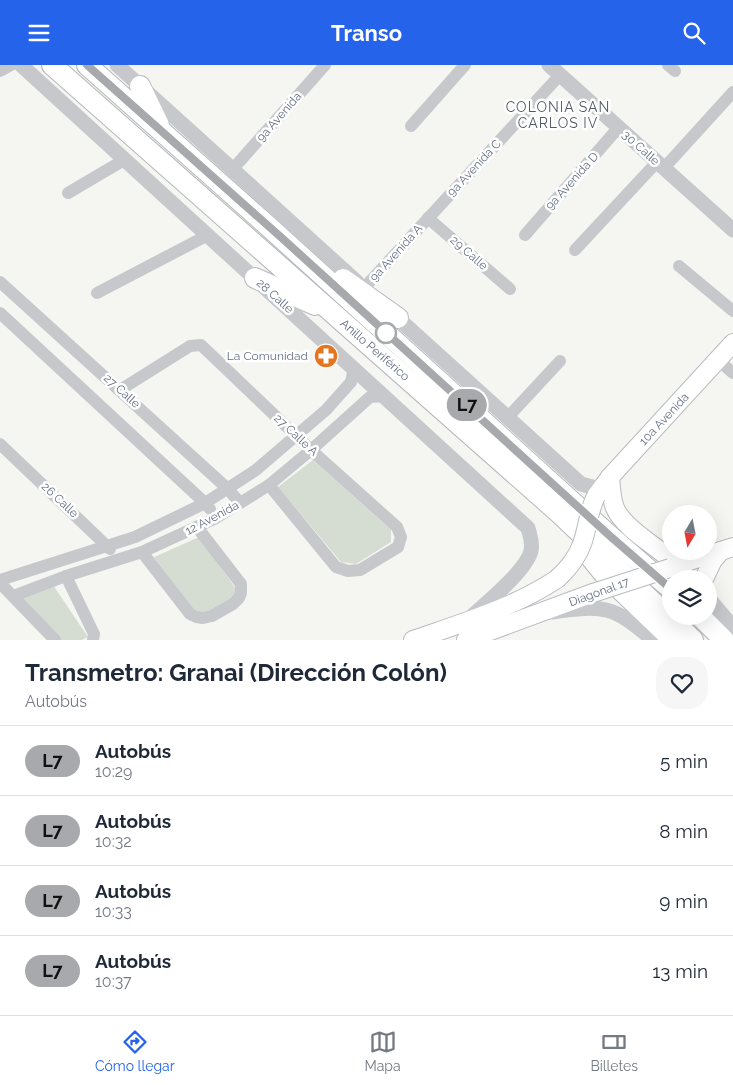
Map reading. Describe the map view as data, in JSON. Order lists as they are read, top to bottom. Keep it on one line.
{"streets":{"highway":["Anillo Periférico"],"main road":["10a Avenida","Diagonal 17"],"street":["9a Avenida","30 Calle","9a Avenida C","9a Avenida D","9a Avenida A","29 Calle","28 Calle","27 Calle","27 Calle A","26 Calle","12 Avenida"]},"crossings":[["30 Calle","9a Avenida C"],["30 Calle","9a Avenida D"],["9a Avenida C","9a Avenida A"],["9a Avenida C","29 Calle"],["9a Avenida A","29 Calle"],["28 Calle","12 Avenida"],["27 Calle","27 Calle A"],["27 Calle","12 Avenida"],["27 Calle A","12 Avenida"],["26 Calle","12 Avenida"]],"districts":["COLONIA SAN CARLOS IV"],"places":{"pharmacy":["La Comunidad"]},"lines":["bus line L7"],"north":"bottom","page":{"header":"Transo","on_map":"L7","heading":["Transmetro: Granai (Dirección Colón)","Autobús"],"list":[{"mark":"L7","name":"Autobús","note":"10:29","value":"5 min"},{"mark":"L7","name":"Autobús","note":"10:32","value":"8 min"},{"mark":"L7","name":"Autobús","note":"10:33","value":"9 min"},{"mark":"L7","name":"Autobús","note":"10:37","value":"13 min"}],"tabs":["Cómo llegar","Mapa","Billetes"]}}
